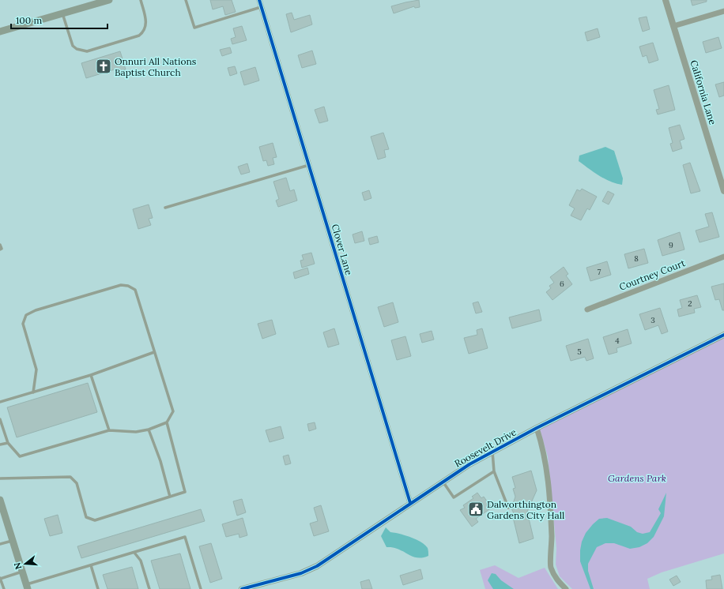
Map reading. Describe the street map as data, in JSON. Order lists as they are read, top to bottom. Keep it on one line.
{"streets":{"street":["California Lane","Clover Lane","Courtney Court","Roosevelt Drive"]},"crossings":[["Clover Lane","Roosevelt Drive"]],"parks":["Gardens Park"],"places":{"church":["Onnuri All Nations Baptist Church"],"public building":["Dalworthington Gardens City Hall"]},"house_numbers":["9","8","7","6","2","3","4","5"],"scale_bar":"100 m","north":"left"}
